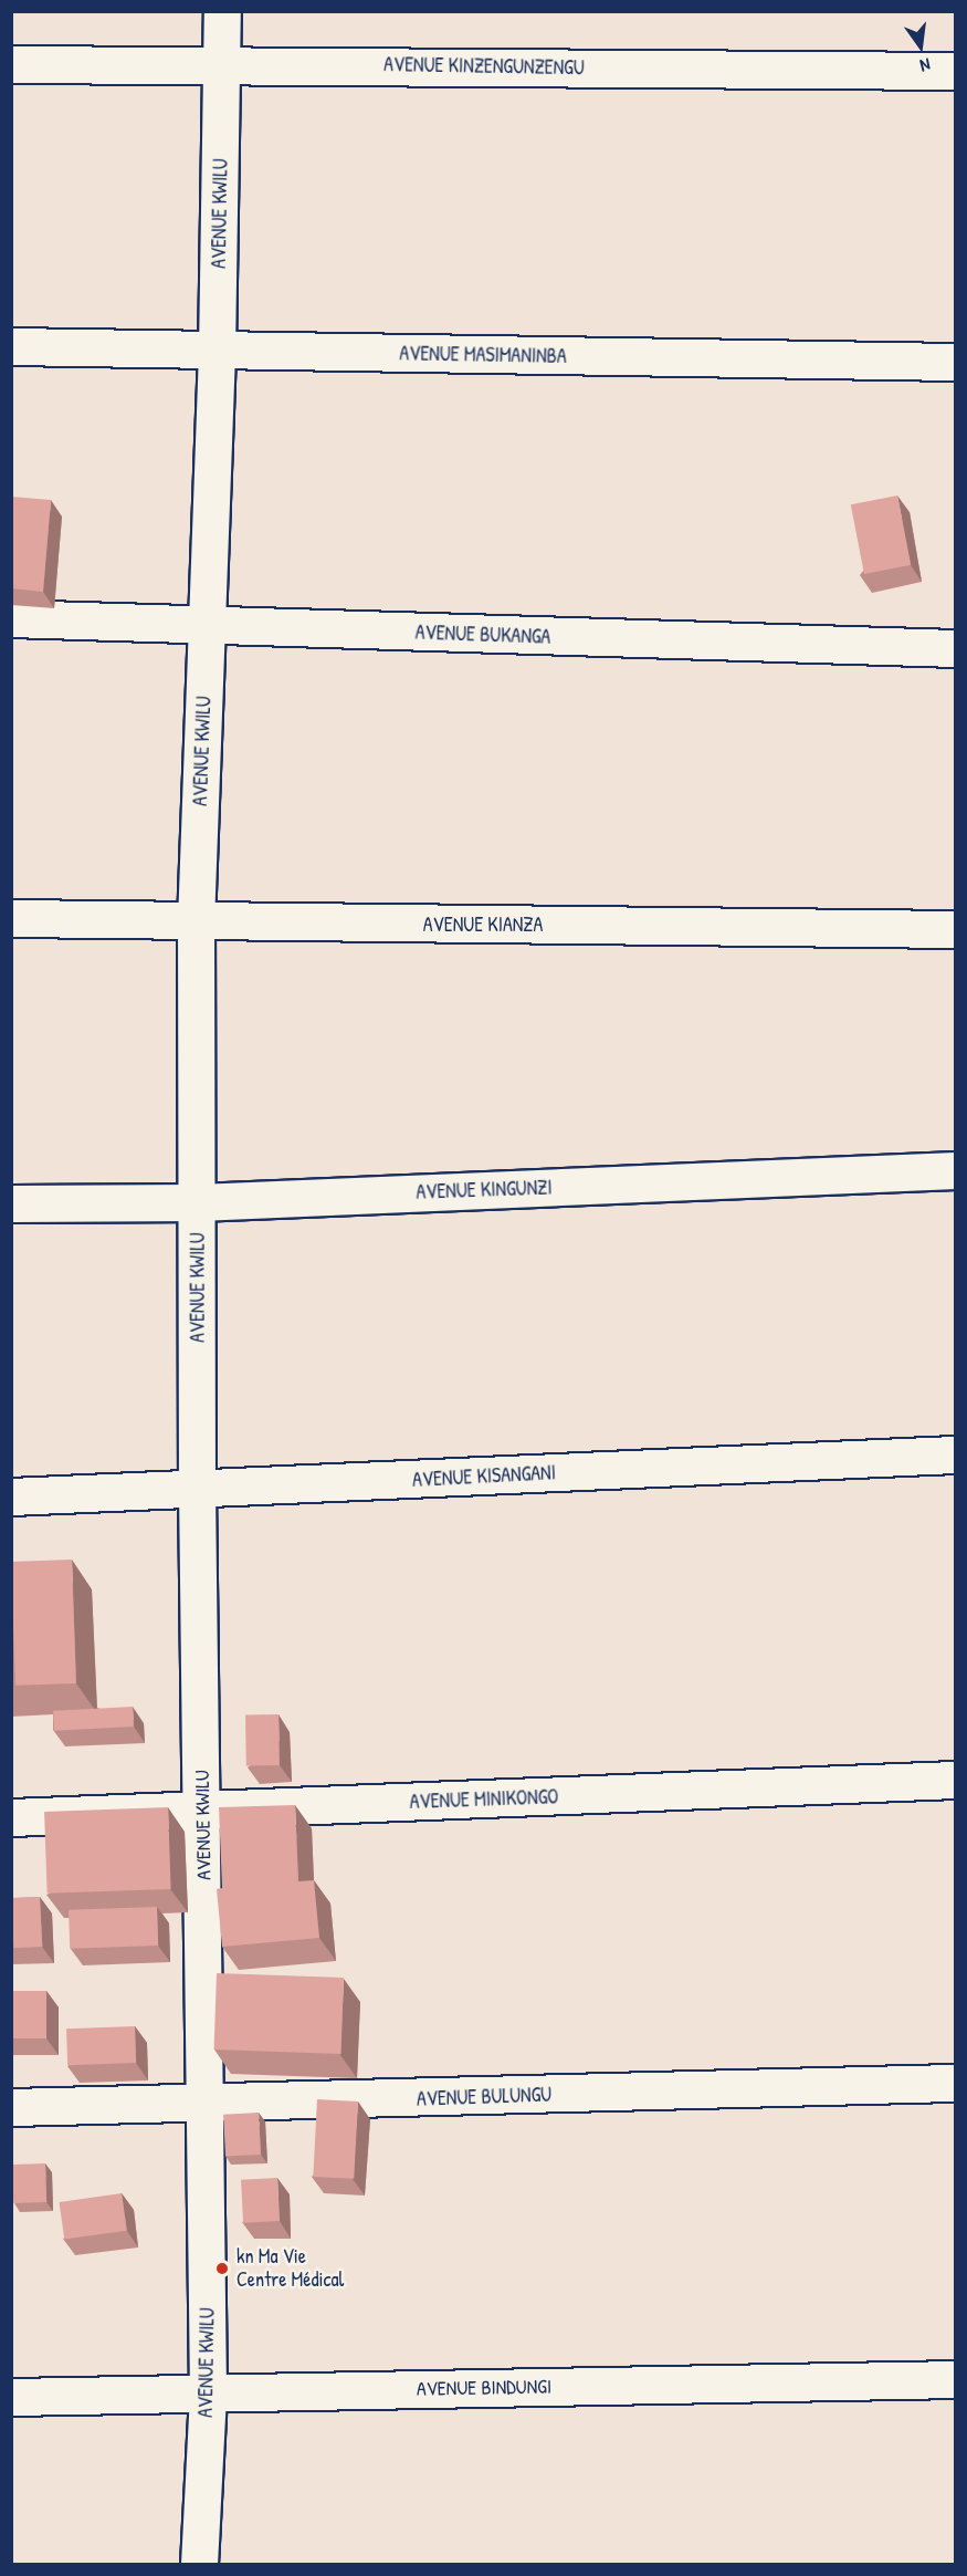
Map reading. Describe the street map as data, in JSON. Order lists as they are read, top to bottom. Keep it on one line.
{"streets":{"street":["AVENUE KINZENGUNZENGU","AVENUE KWILU","AVENUE MASIMANINBA","AVENUE BUKANGA","AVENUE KIANZA","AVENUE KINGUNZI","AVENUE KISANGANI","AVENUE MINIKONGO","AVENUE BULUNGU","AVENUE BINDUNGI"]},"crossings":[["AVENUE KINZENGUNZENGU","AVENUE KWILU"],["AVENUE KWILU","AVENUE MASIMANINBA"],["AVENUE KWILU","AVENUE BUKANGA"],["AVENUE KWILU","AVENUE KIANZA"],["AVENUE KWILU","AVENUE KINGUNZI"],["AVENUE KWILU","AVENUE KISANGANI"],["AVENUE KWILU","AVENUE MINIKONGO"],["AVENUE KWILU","AVENUE BULUNGU"],["AVENUE KWILU","AVENUE BINDUNGI"]],"places":["kn Ma Vie Centre Médical"],"north":"bottom"}
